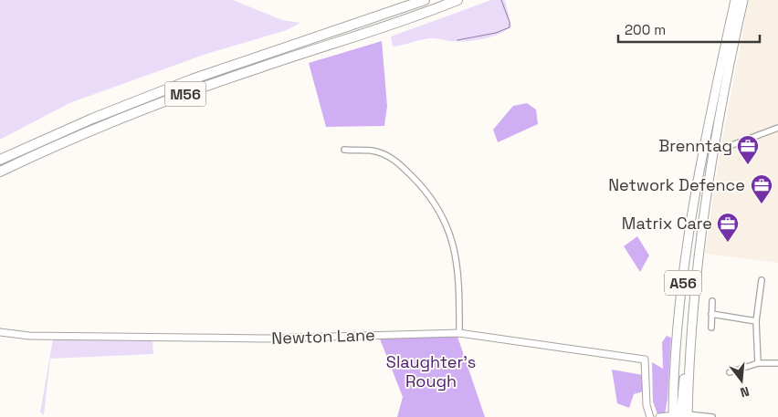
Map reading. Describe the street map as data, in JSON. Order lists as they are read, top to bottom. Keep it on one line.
{"streets":{"highway":["M56","A56"],"street":["Newton Lane"]},"parks":["Slaughter's Rough"],"places":{"office":["Brenntag","Network Defence","Matrix Care"]},"scale_bar":"200 m","north":"bottom"}
